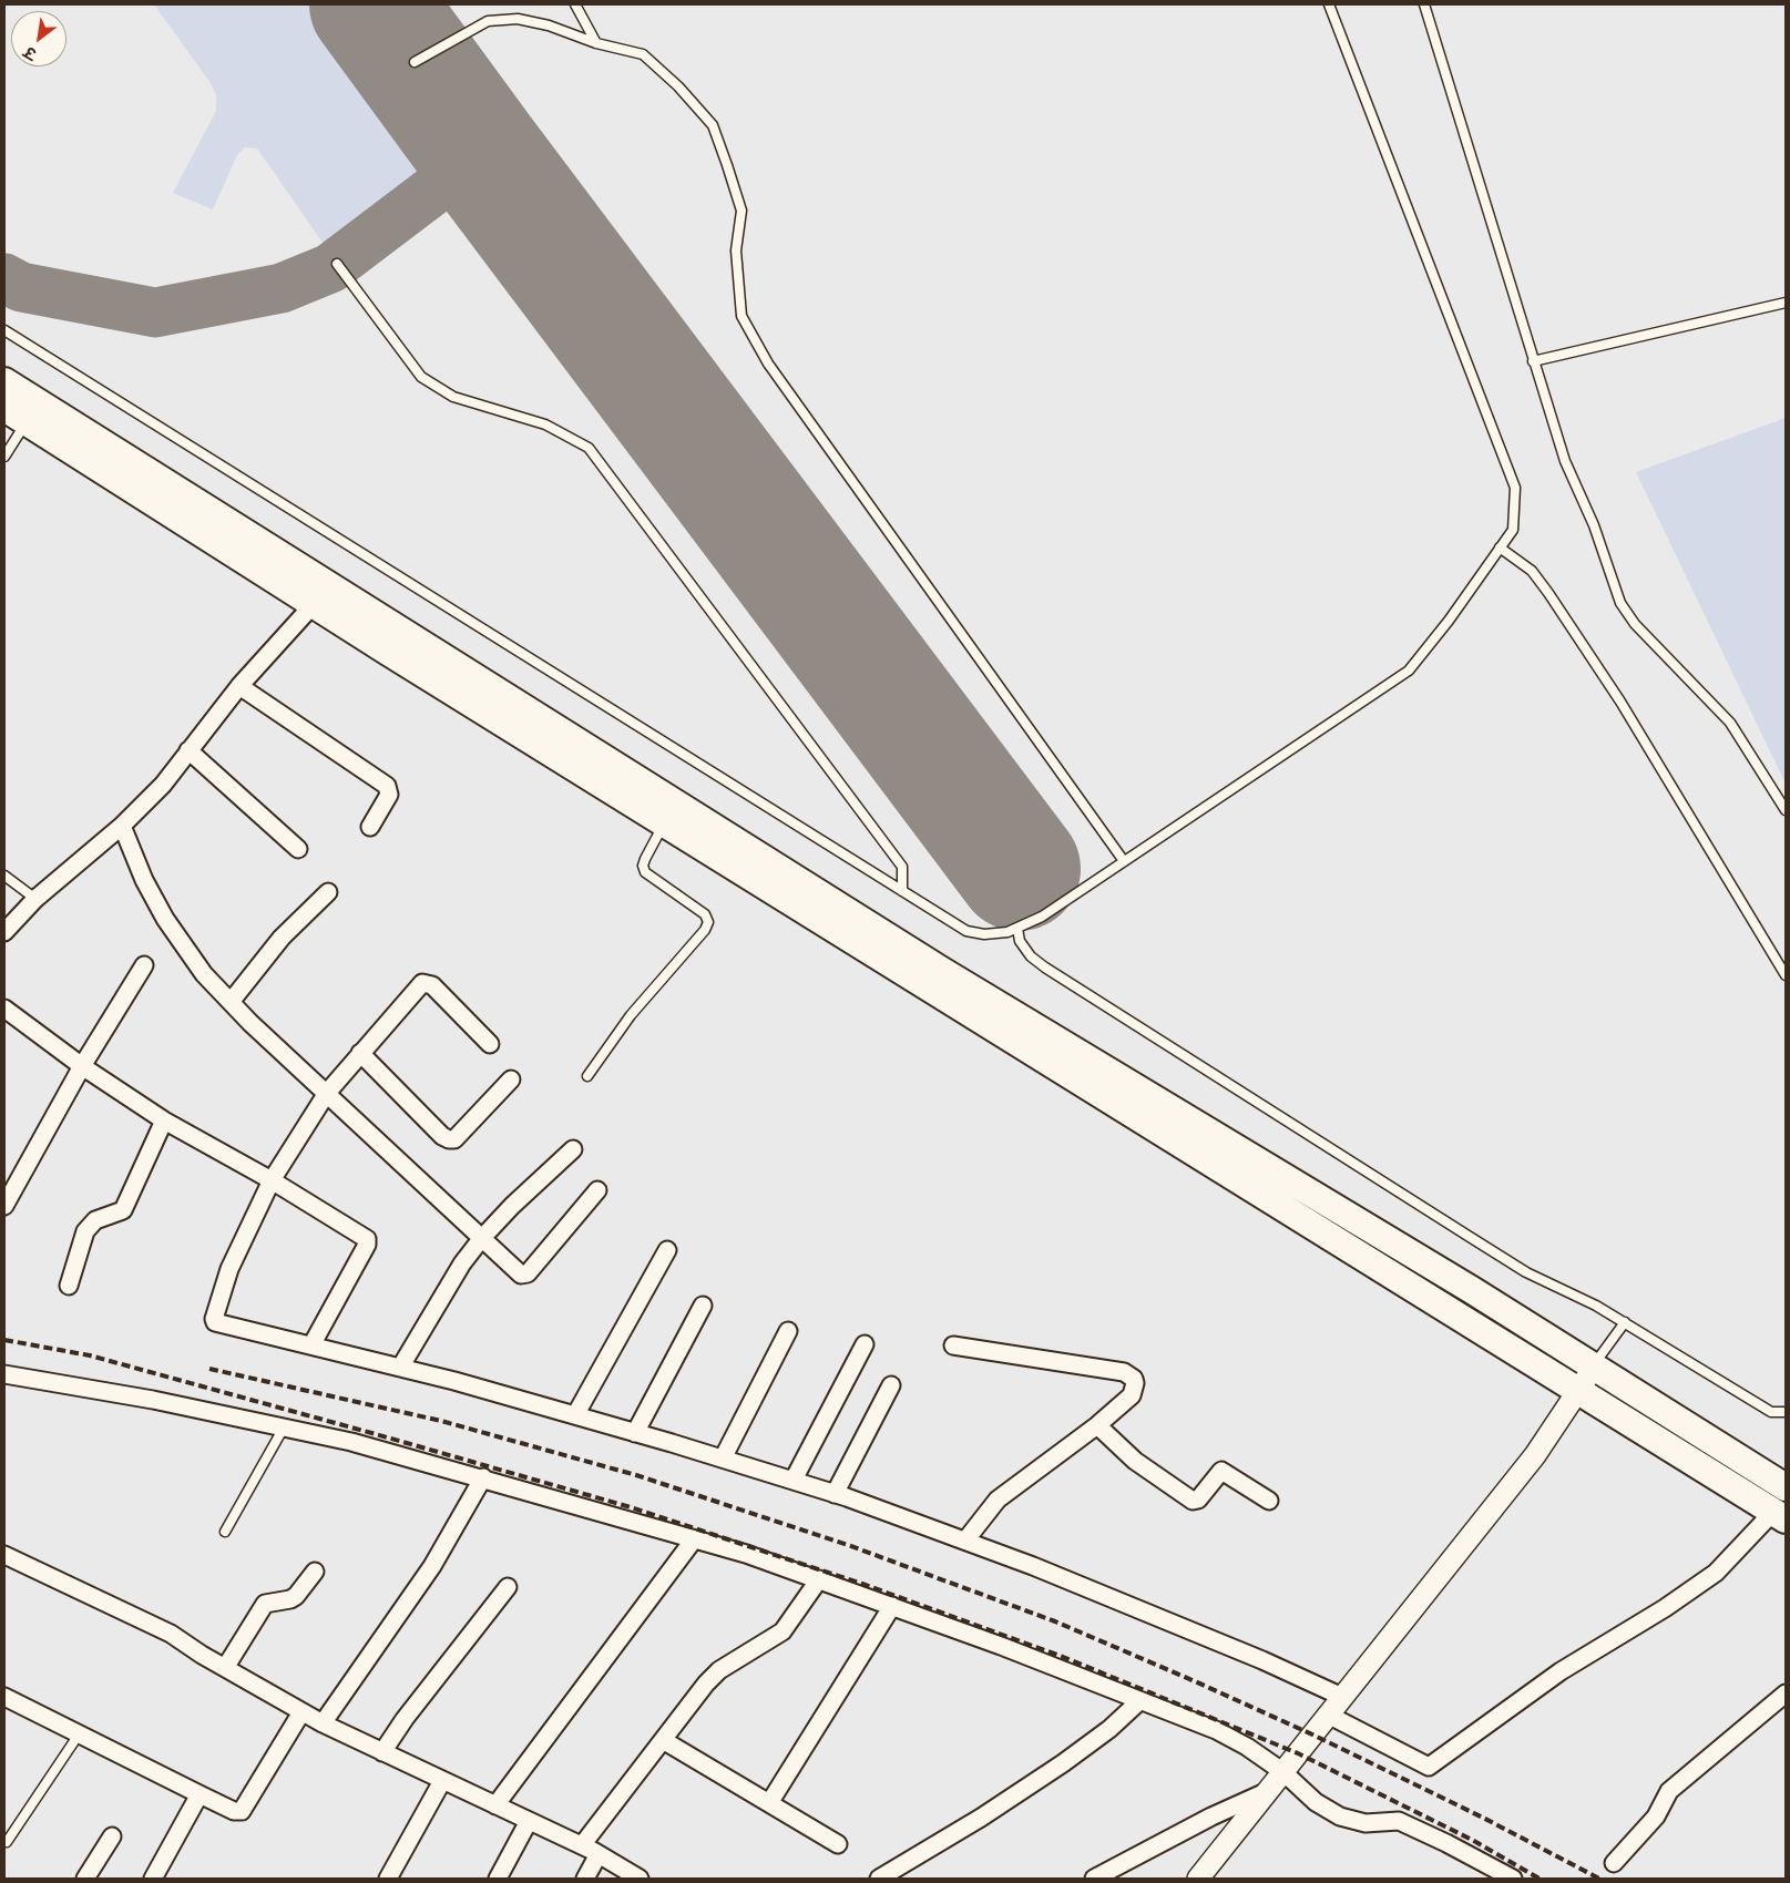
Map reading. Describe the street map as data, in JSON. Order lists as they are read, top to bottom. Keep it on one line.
{"north":"bottom left"}
